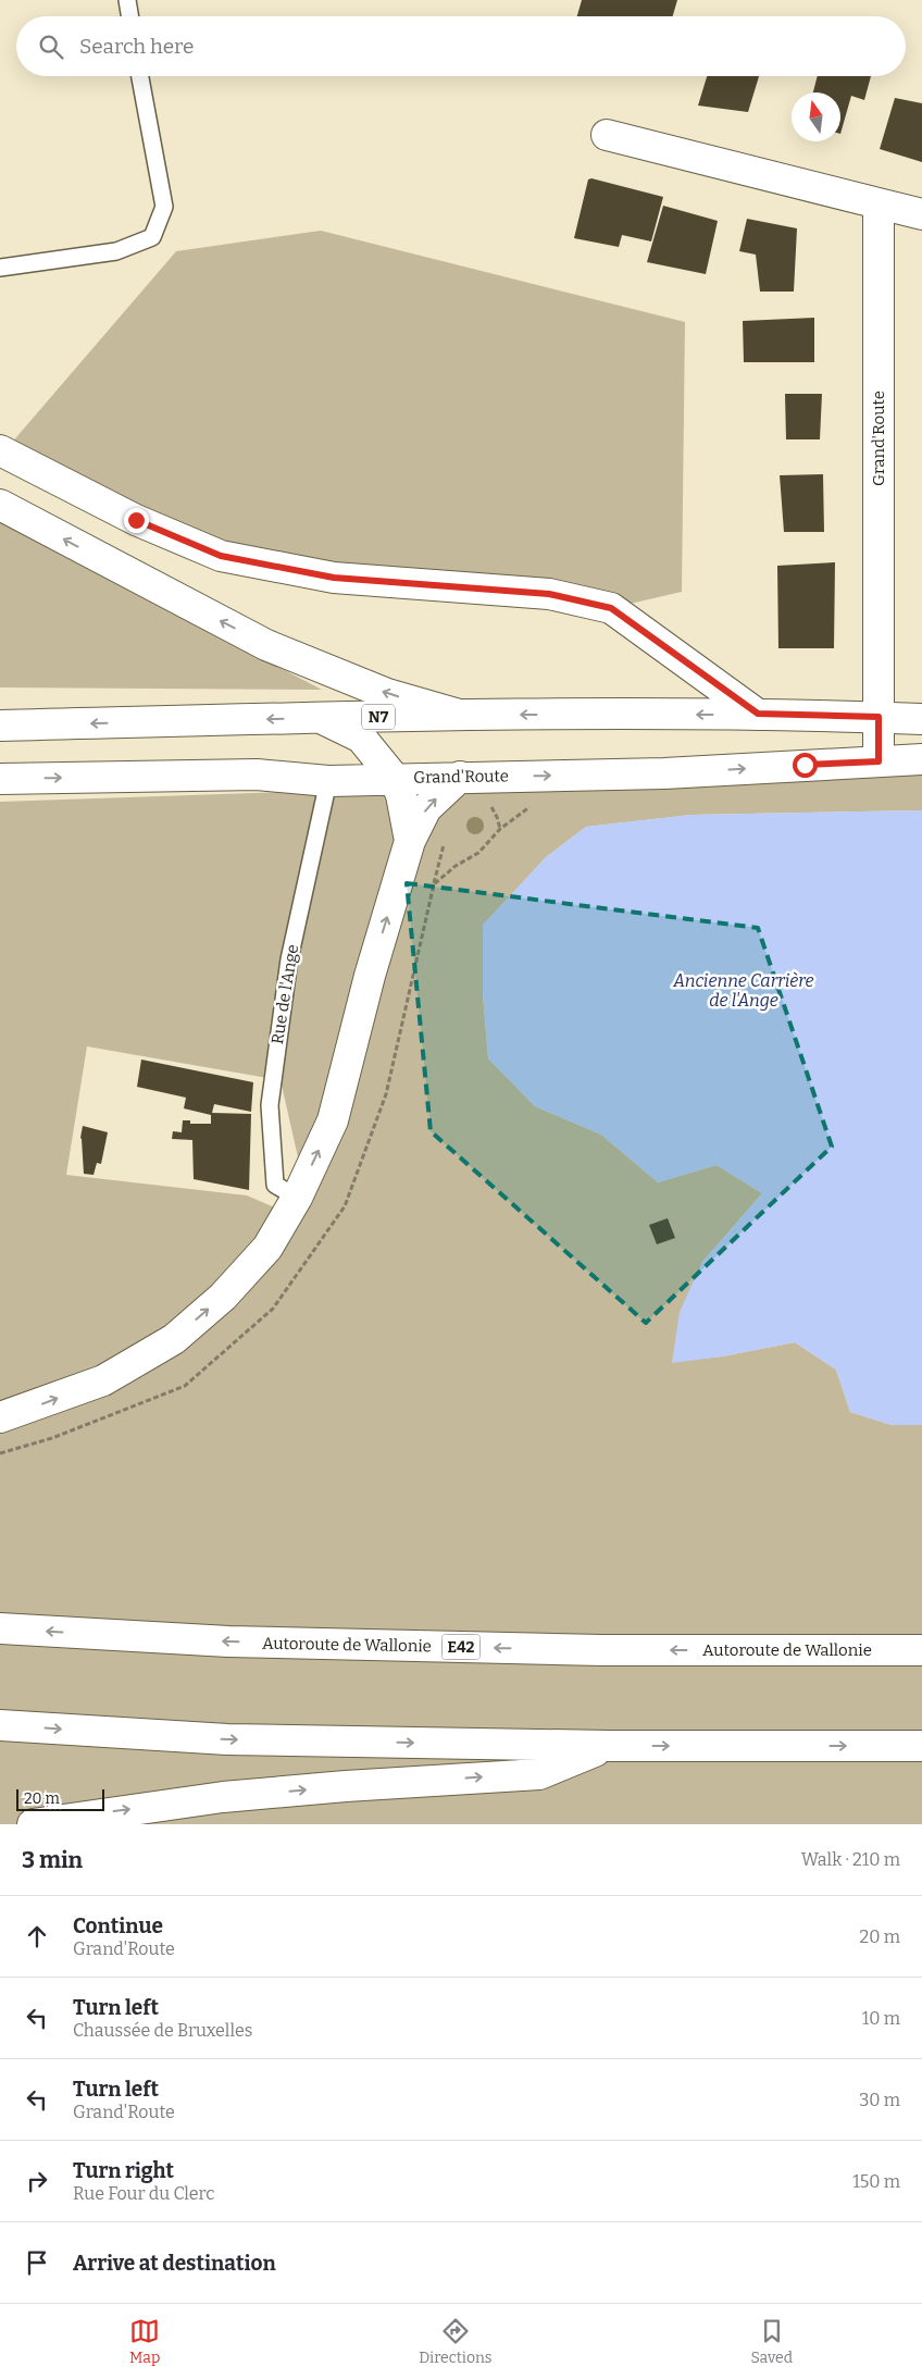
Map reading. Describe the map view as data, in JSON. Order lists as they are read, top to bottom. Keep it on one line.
{"streets":{"main road":["Grand'Route","N7","Autoroute de Wallonie","E42"],"lane":["Rue de l'Ange"]},"crossings":[["Grand'Route","N7"],["Grand'Route","Rue de l'Ange"]],"water":["Ancienne Carrière de l'Ange"],"scale_bar":"20 m","north":"top","page":{"search":"Search here","scale":"20 m","heading":["3 min","Walk · 210 m"],"list":[["Continue","Grand'Route","20 m"],["Turn left","Chaussée de Bruxelles","10 m"],["Turn left","Grand'Route","30 m"],["Turn right","Rue Four du Clerc","150 m"],"Arrive at destination"],"nav":["Map","Directions","Saved"]}}
